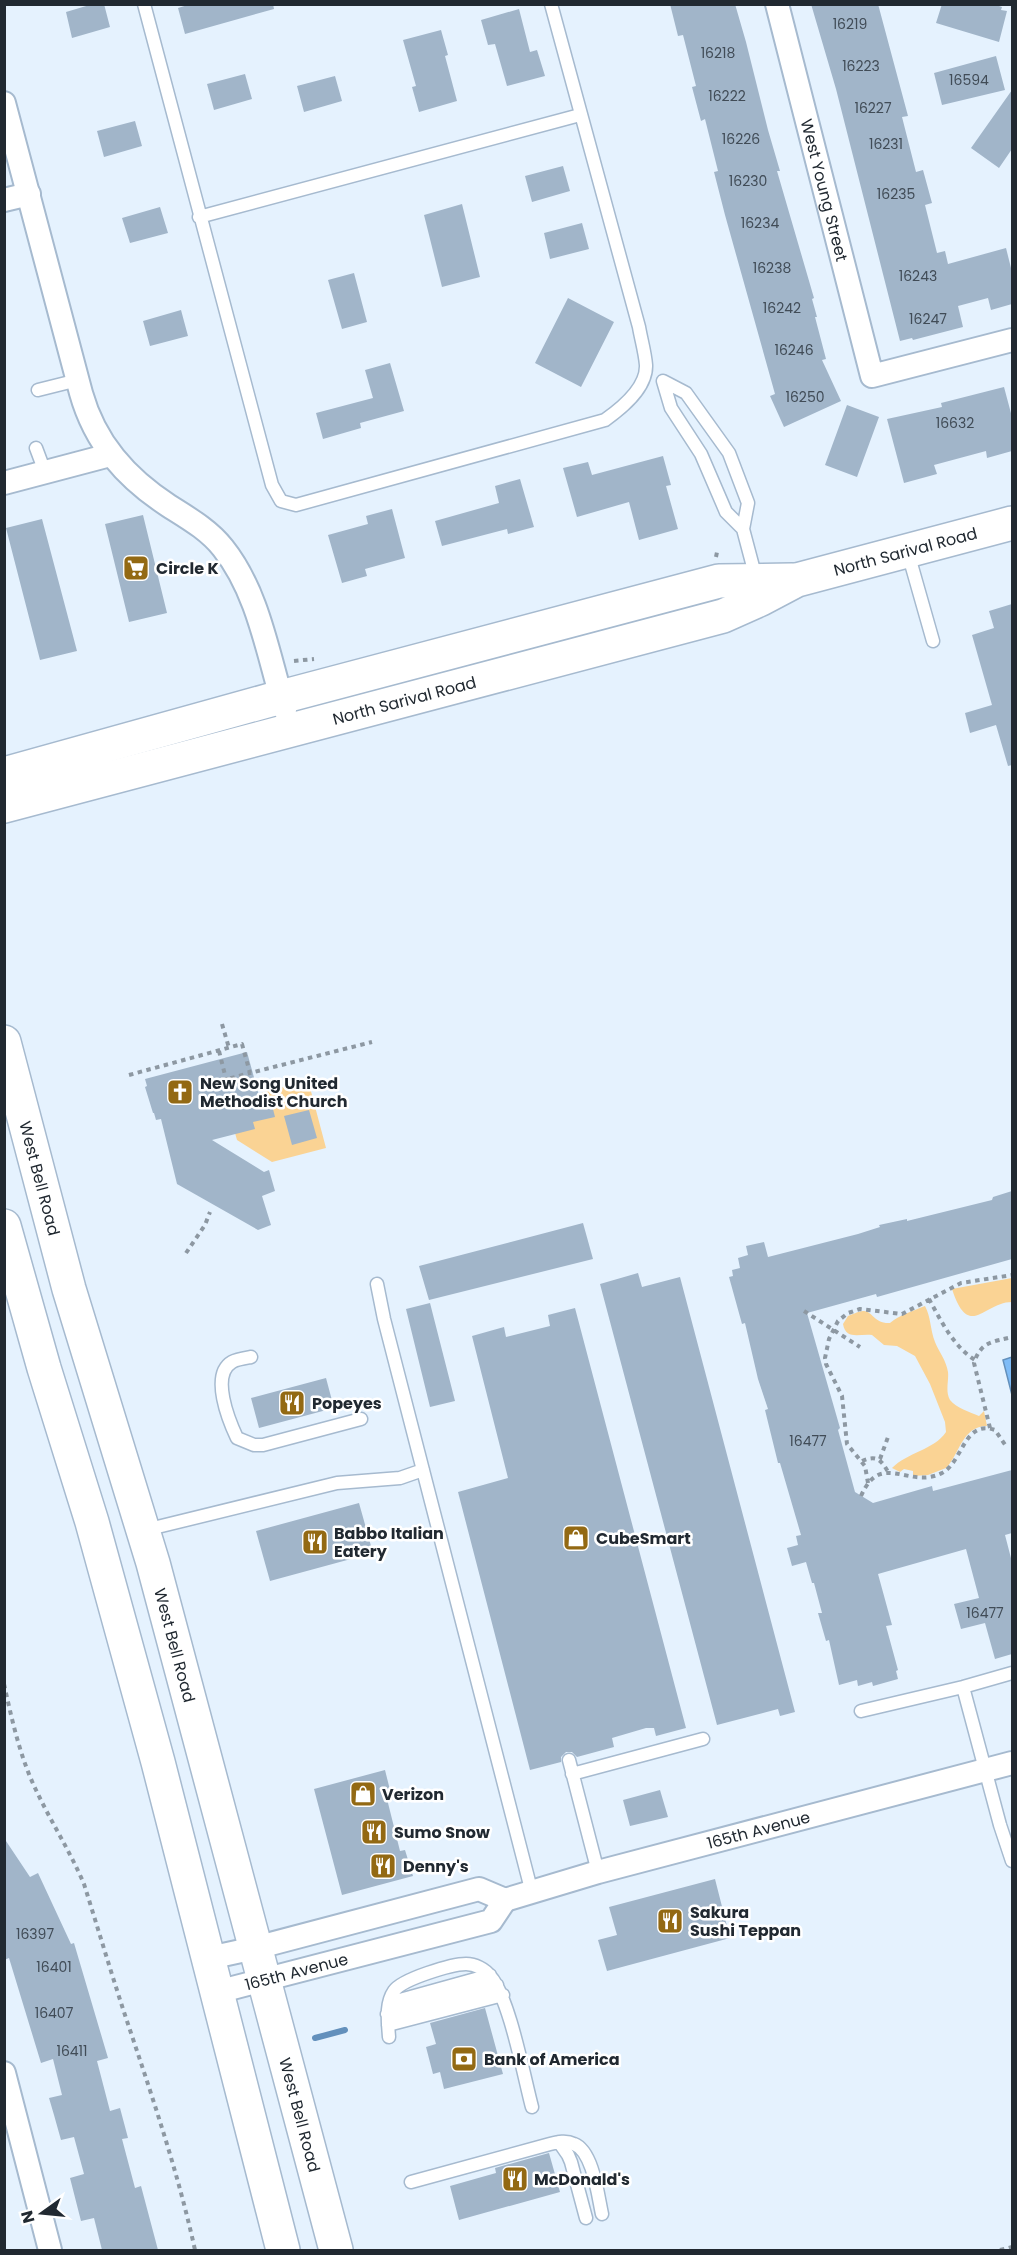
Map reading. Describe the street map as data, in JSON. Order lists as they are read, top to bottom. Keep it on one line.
{"streets":{"main road":["North Sarival Road","West Bell Road"],"street":["West Young Street","165th Avenue"]},"crossings":[["West Bell Road","165th Avenue"]],"places":{"supermarket":["Circle K"],"church":["New Song United Methodist Church"],"restaurant":["Popeyes","Babbo Italian Eatery","Sumo Snow","Denny's","Sakura Sushi Teppan","McDonald's"],"shop":["CubeSmart","Verizon"],"bank":["Bank of America"]},"house_numbers":["16219","16218","16223","16594","16222","16227","16226","16231","16230","16235","16234","16238","16243","16242","16247","16246","16250","16632","16477","16477","16397","16401","16407","16411"],"north":"left"}
